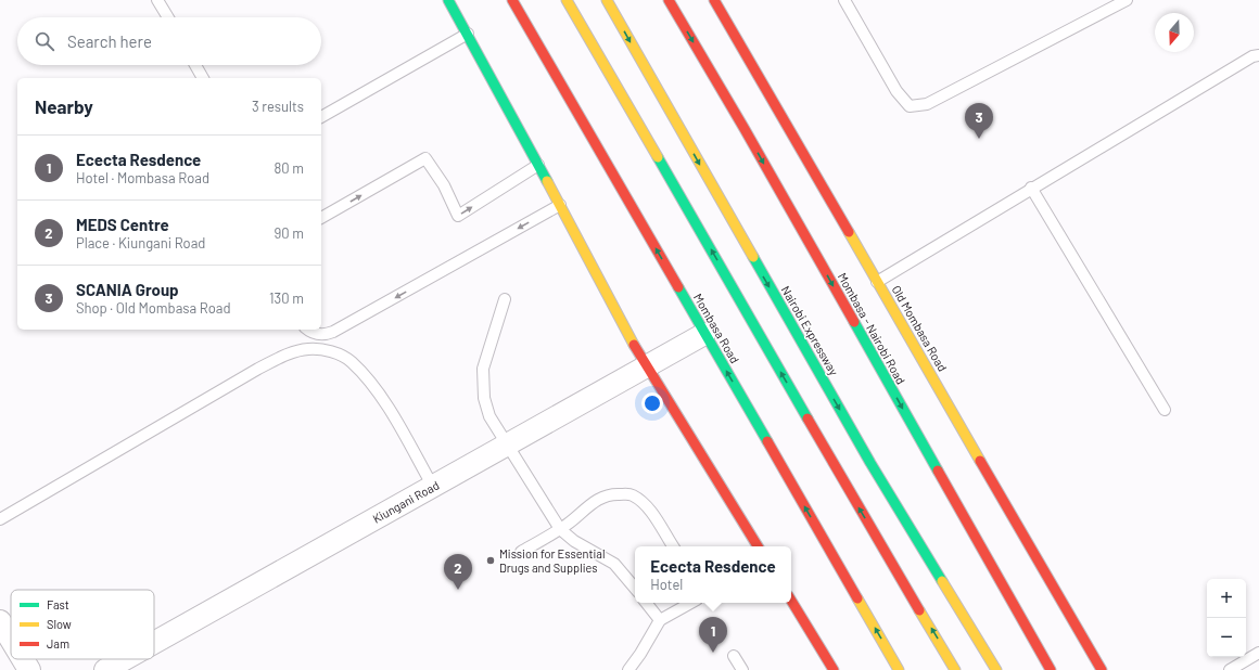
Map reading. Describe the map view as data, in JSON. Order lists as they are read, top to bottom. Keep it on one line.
{"streets":{"main road":["Mombasa Road","Mombasa - Nairobi Road","Old Mombasa Road","Nairobi Expressway"],"street":["Kiungani Road"]},"crossings":[["Mombasa Road","Kiungani Road"]],"places":["Mission for Essential Drugs and Supplies"],"legend":["Fast","Slow","Jam"],"north":"bottom","page":{"search":"Search here","heading":["Nearby","3 results"],"pins":["3","2","1"],"list":[{"mark":"1","name":"Ececta Resdence","note":"Hotel · Mombasa Road","value":"80 m"},{"mark":"2","name":"MEDS Centre","note":"Place · Kiungani Road","value":"90 m"},{"mark":"3","name":"SCANIA Group","note":"Shop · Old Mombasa Road","value":"130 m"}],"popup":["Ececta Resdence","Hotel"],"map_buttons":["+","−"]}}
